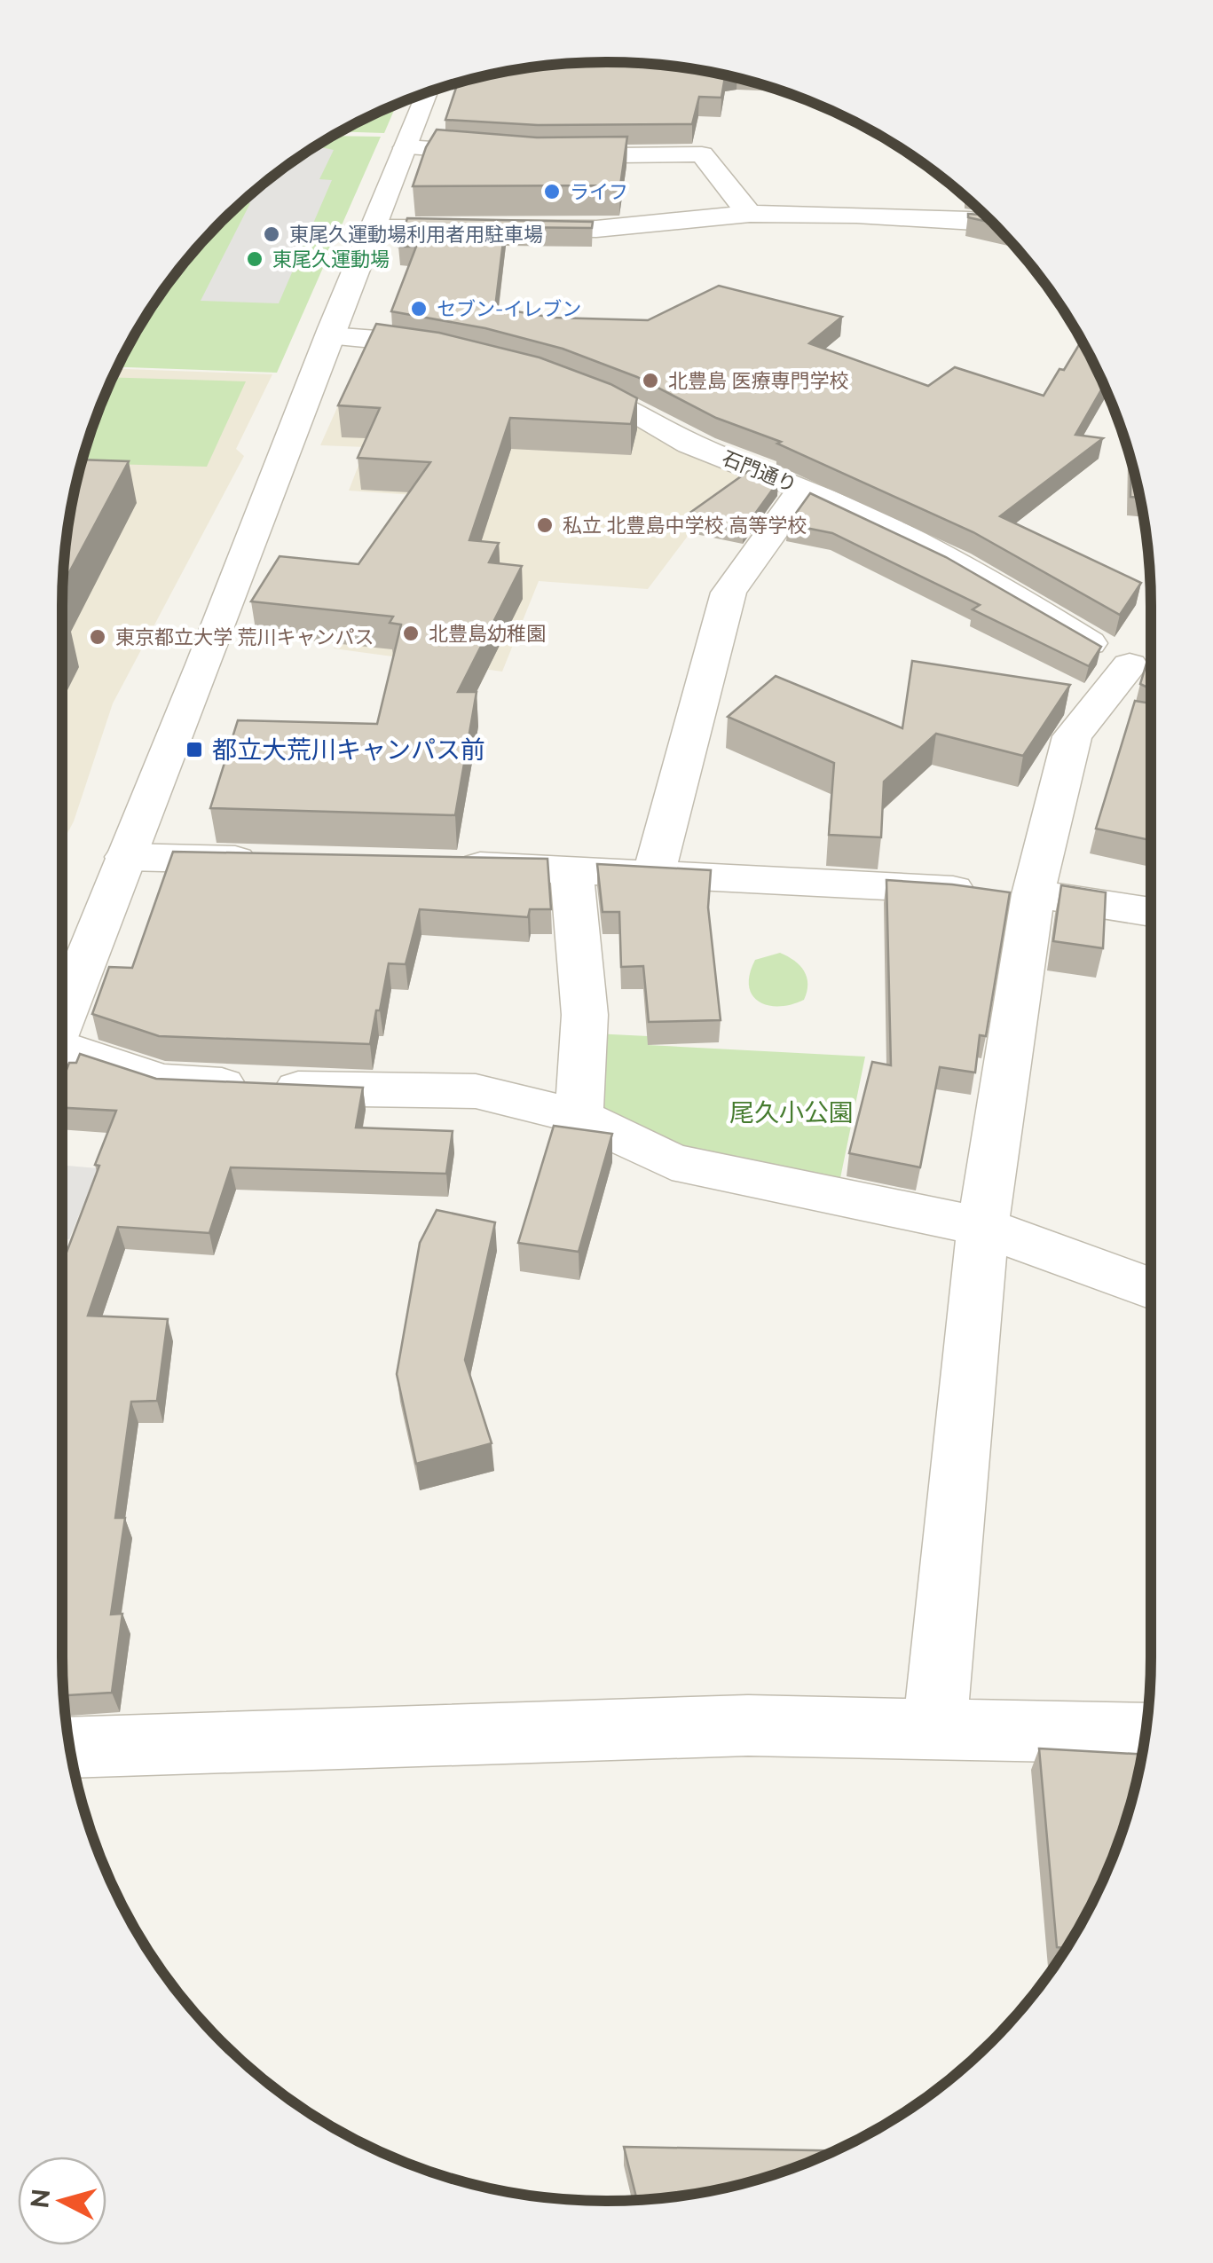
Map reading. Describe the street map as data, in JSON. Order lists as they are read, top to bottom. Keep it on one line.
{"streets":{"street":["石門通り"]},"parks":["尾久小公園"],"places":{"other":["ライフ","東尾久運動場利用者用駐車場","東尾久運動場","セブン-イレブン","北豊島 医療専門学校","私立 北豊島中学校 高等学校","北豊島幼稚園","東京都立大学 荒川キャンパス"],"transit":["都立大荒川キャンパス前"]},"north":"left"}
